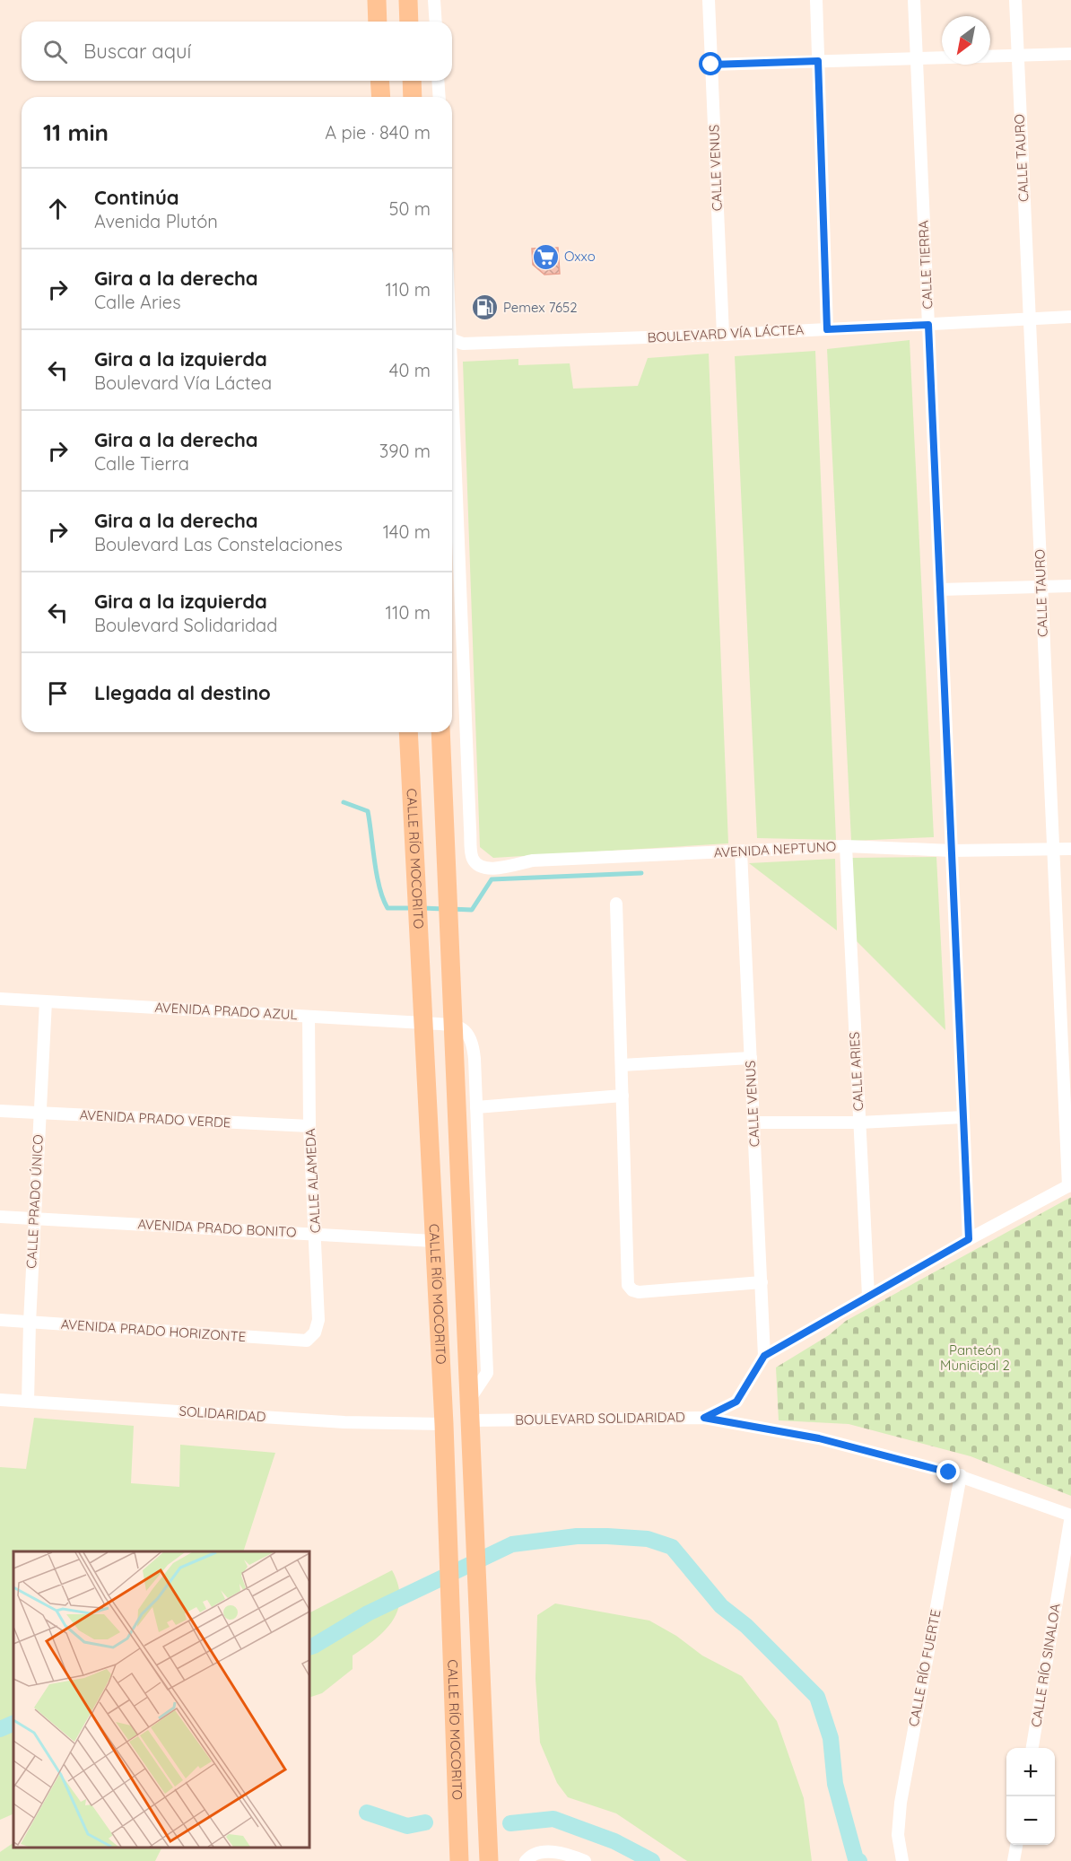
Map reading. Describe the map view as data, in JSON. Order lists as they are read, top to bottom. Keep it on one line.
{"streets":{"main road":["CALLE RÍO MOCORITO"],"street":["CALLE TAURO","CALLE VENUS","CALLE TIERRA","BOULEVARD VÍA LÁCTEA","AVENIDA NEPTUNO","AVENIDA PRADO AZUL","CALLE ARIES","AVENIDA PRADO VERDE","CALLE ALAMEDA","CALLE PRADO ÚNICO","AVENIDA PRADO BONITO","AVENIDA PRADO HORIZONTE","SOLIDARIDAD","BOULEVARD SOLIDARIDAD","CALLE RÍO SINALOA","CALLE RÍO FUERTE"]},"crossings":[["CALLE TAURO","BOULEVARD VÍA LÁCTEA"],["CALLE TAURO","AVENIDA NEPTUNO"],["CALLE VENUS","BOULEVARD VÍA LÁCTEA"],["CALLE VENUS","AVENIDA NEPTUNO"],["CALLE TIERRA","BOULEVARD VÍA LÁCTEA"],["CALLE TIERRA","AVENIDA NEPTUNO"],["AVENIDA NEPTUNO","CALLE ARIES"],["CALLE RÍO MOCORITO","AVENIDA PRADO AZUL"],["CALLE RÍO MOCORITO","AVENIDA PRADO BONITO"],["CALLE RÍO MOCORITO","SOLIDARIDAD"],["CALLE RÍO MOCORITO","BOULEVARD SOLIDARIDAD"],["AVENIDA PRADO AZUL","CALLE ALAMEDA"],["AVENIDA PRADO AZUL","CALLE PRADO ÚNICO"],["AVENIDA PRADO VERDE","CALLE ALAMEDA"],["AVENIDA PRADO VERDE","CALLE PRADO ÚNICO"],["CALLE ALAMEDA","AVENIDA PRADO BONITO"],["CALLE ALAMEDA","AVENIDA PRADO HORIZONTE"],["CALLE PRADO ÚNICO","AVENIDA PRADO BONITO"],["CALLE PRADO ÚNICO","AVENIDA PRADO HORIZONTE"],["CALLE PRADO ÚNICO","SOLIDARIDAD"],["BOULEVARD SOLIDARIDAD","CALLE RÍO SINALOA"],["BOULEVARD SOLIDARIDAD","CALLE RÍO FUERTE"]],"parks":["Panteón Municipal 2"],"places":{"supermarket":["Oxxo"],"fuel station":["Pemex 7652"]},"north":"bottom left","page":{"search":"Buscar aquí","heading":["11 min","A pie · 840 m"],"list":[["Continúa","Avenida Plutón","50 m"],["Gira a la derecha","Calle Aries","110 m"],["Gira a la izquierda","Boulevard Vía Láctea","40 m"],["Gira a la derecha","Calle Tierra","390 m"],["Gira a la derecha","Boulevard Las Constelaciones","140 m"],["Gira a la izquierda","Boulevard Solidaridad","110 m"],"Llegada al destino"],"map_buttons":["+","−"]}}
